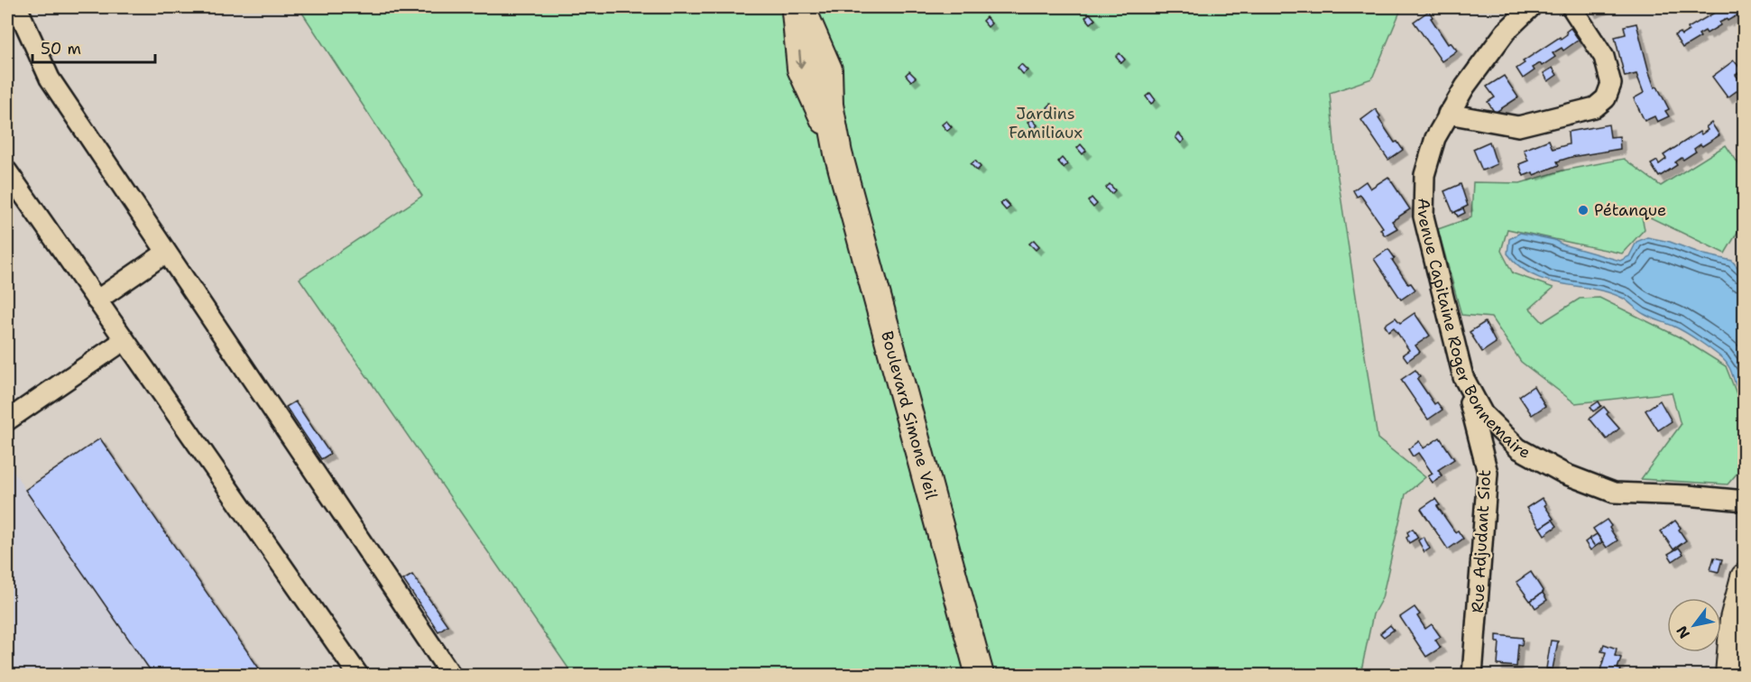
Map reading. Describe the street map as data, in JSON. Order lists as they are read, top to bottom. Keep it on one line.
{"streets":{"main road":["Boulevard Simone Veil"],"street":["Avenue Capitaine Roger Bonnemaire","Rue Adjudant Siot"]},"crossings":[["Avenue Capitaine Roger Bonnemaire","Rue Adjudant Siot"]],"parks":["Jardins Familiaux"],"places":["Pétanque"],"scale_bar":"50 m","north":"bottom left"}
